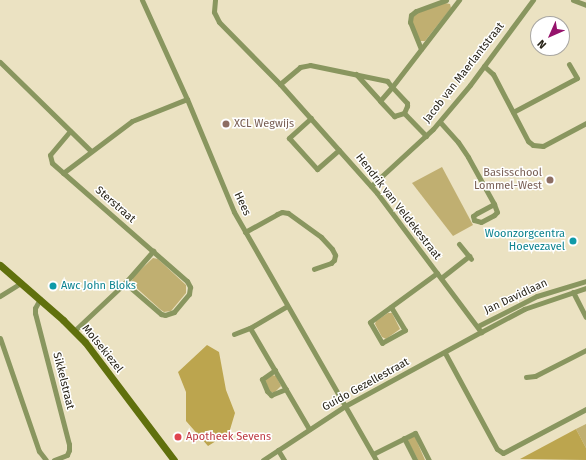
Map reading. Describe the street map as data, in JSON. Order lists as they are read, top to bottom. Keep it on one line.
{"streets":{"main road":["Molsekiezel"],"street":["Jacob van Maerlantstraat","Hees","Sterstraat","Hendrik van Veldekestraat","Jan Davidlaan","Sikkelstraat","Guido Gezellestraat"]},"crossings":[["Jacob van Maerlantstraat","Hendrik van Veldekestraat"],["Hees","Guido Gezellestraat"],["Hendrik van Veldekestraat","Jan Davidlaan"],["Hendrik van Veldekestraat","Guido Gezellestraat"],["Jan Davidlaan","Guido Gezellestraat"],["Molsekiezel","Sikkelstraat"]],"places":["XCL Wegwijs","Basisschool Lommel-West","Woonzorgcentra Hoevezavel","Awc John Bloks","Apotheek Sevens"],"north":"bottom left"}
